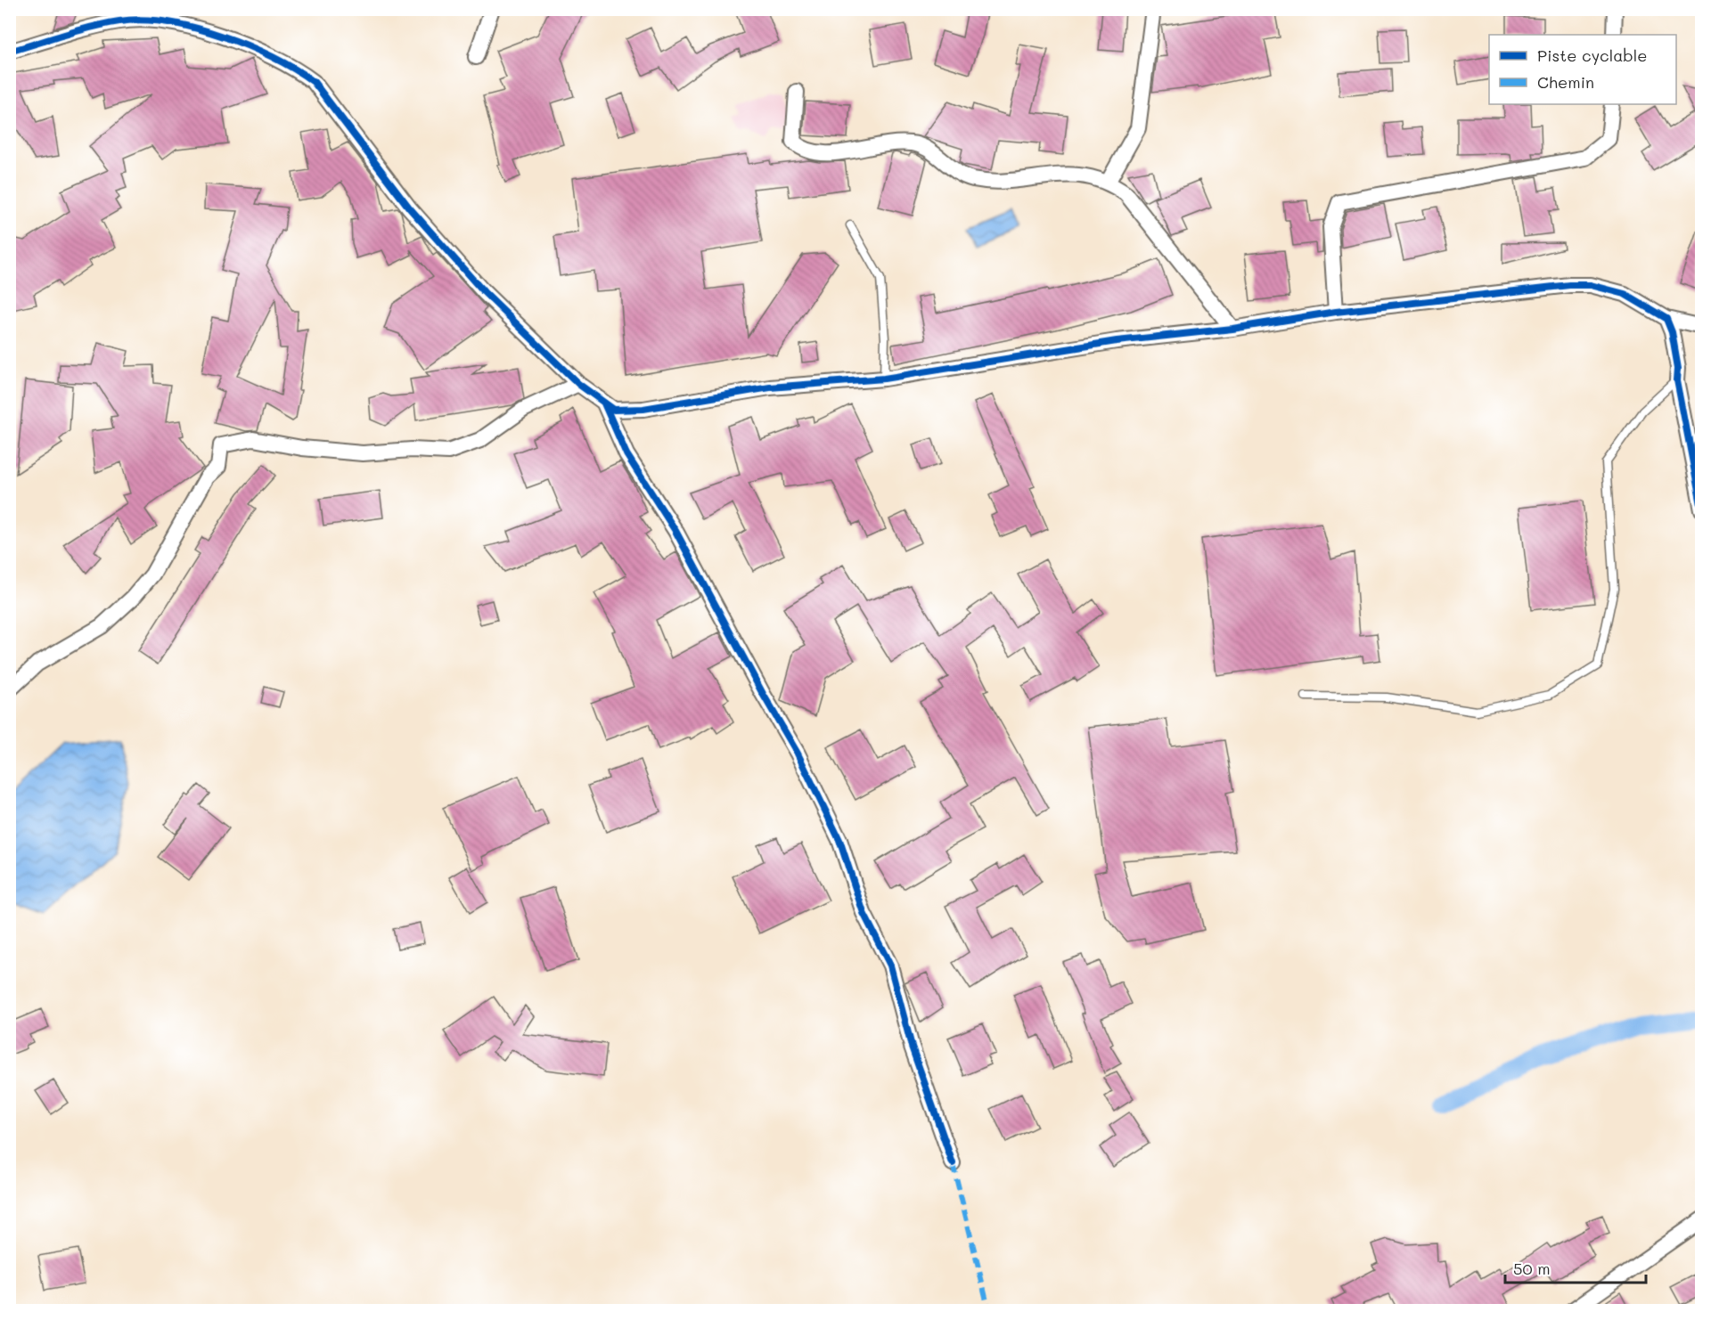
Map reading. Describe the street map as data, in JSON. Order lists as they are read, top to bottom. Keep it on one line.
{"legend":["Piste cyclable","Chemin"],"scale_bar":"50 m"}
